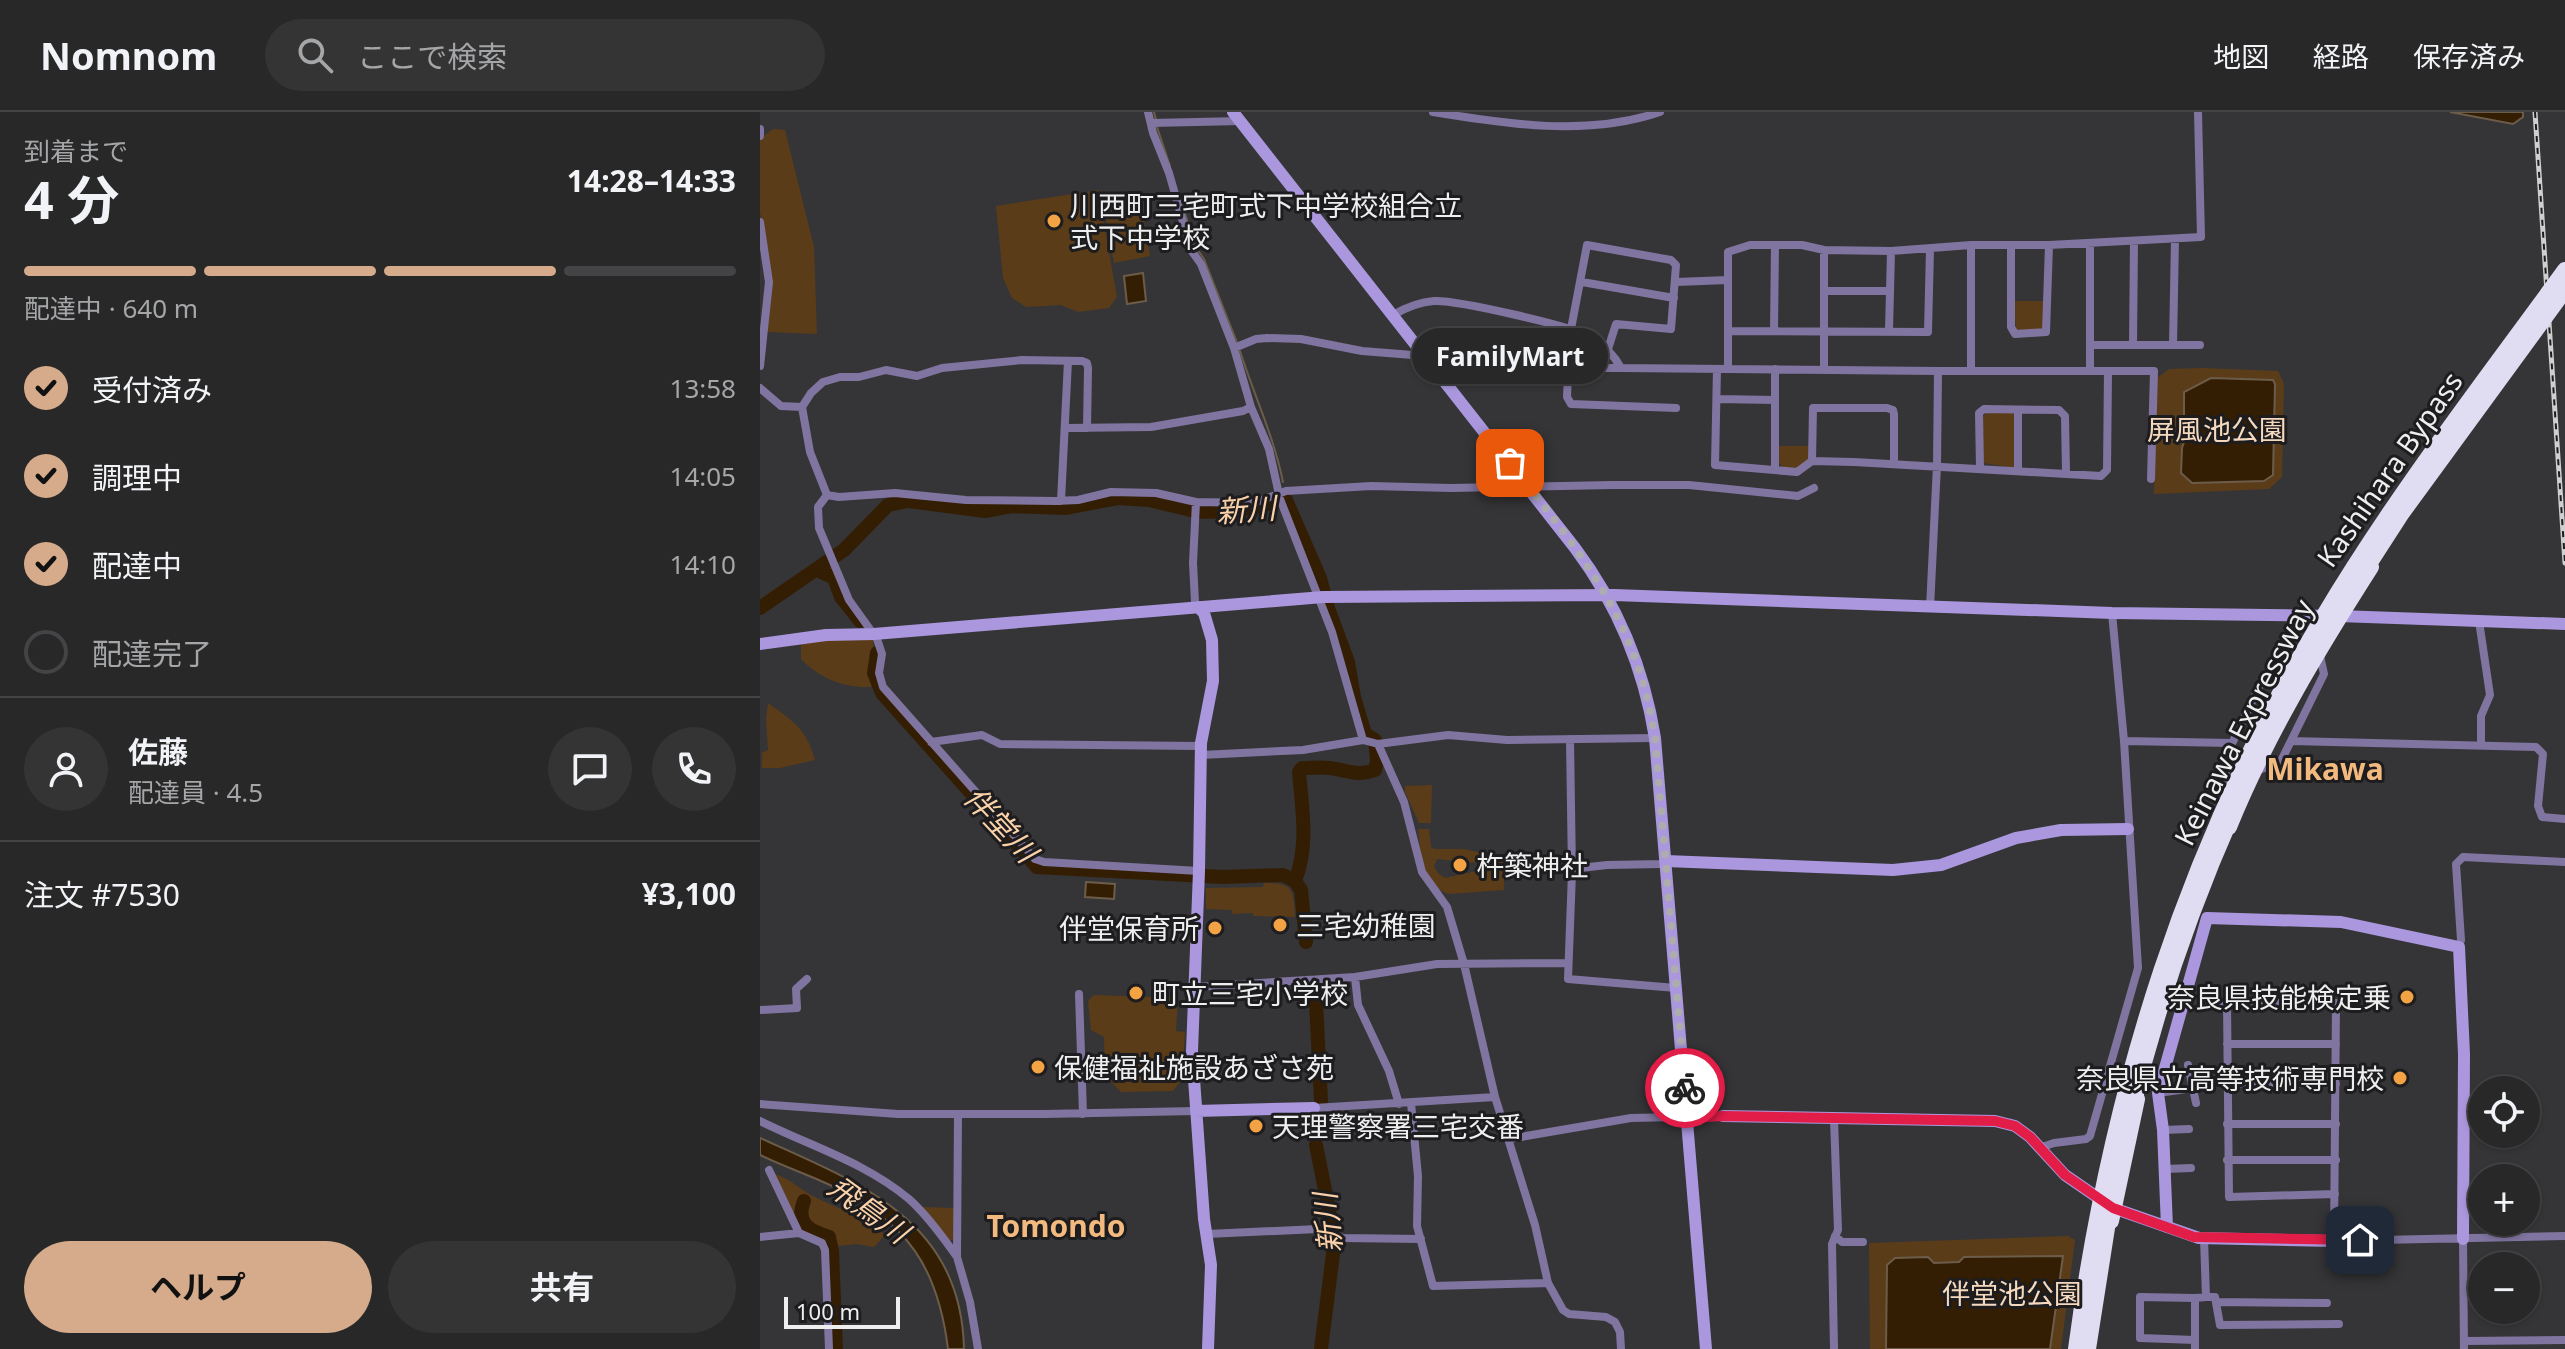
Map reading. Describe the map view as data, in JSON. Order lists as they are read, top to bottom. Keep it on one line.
{"streets":{"highway":["Kashihara Bypass","Keinawa Expressway"]},"crossings":[["Kashihara Bypass","Keinawa Expressway"]],"districts":["Mikawa","Tomondo"],"water":["新川","伴堂川","飛鳥川"],"parks":["屏風池公園","伴堂池公園"],"places":["川西町三宅町式下中学校組合立 式下中学校","FamilyMart","杵築神社","三宅幼稚園","伴堂保育所","町立三宅小学校","奈良県技能検定乗","保健福祉施設あざさ苑","奈良県立高等技術専門校","天理警察署三宅交番"],"scale_bar":"100 m","page":{"header":"Nomnom","search":"ここで検索","nav":["地図","経路","保存済み"],"heading":["4 分","到着まで","14:28–14:33"],"panel":["佐藤","配達員 · 4.5","注文 #7530","¥3,100"],"bar":"配達中 · 640 m","bubble":"FamilyMart","list":[["受付済み","13:58"],["調理中","14:05"],["配達中","14:10"],"配達完了"],"map_buttons":["+","−"],"buttons":["ヘルプ","共有"],"scale":"100 m"}}
